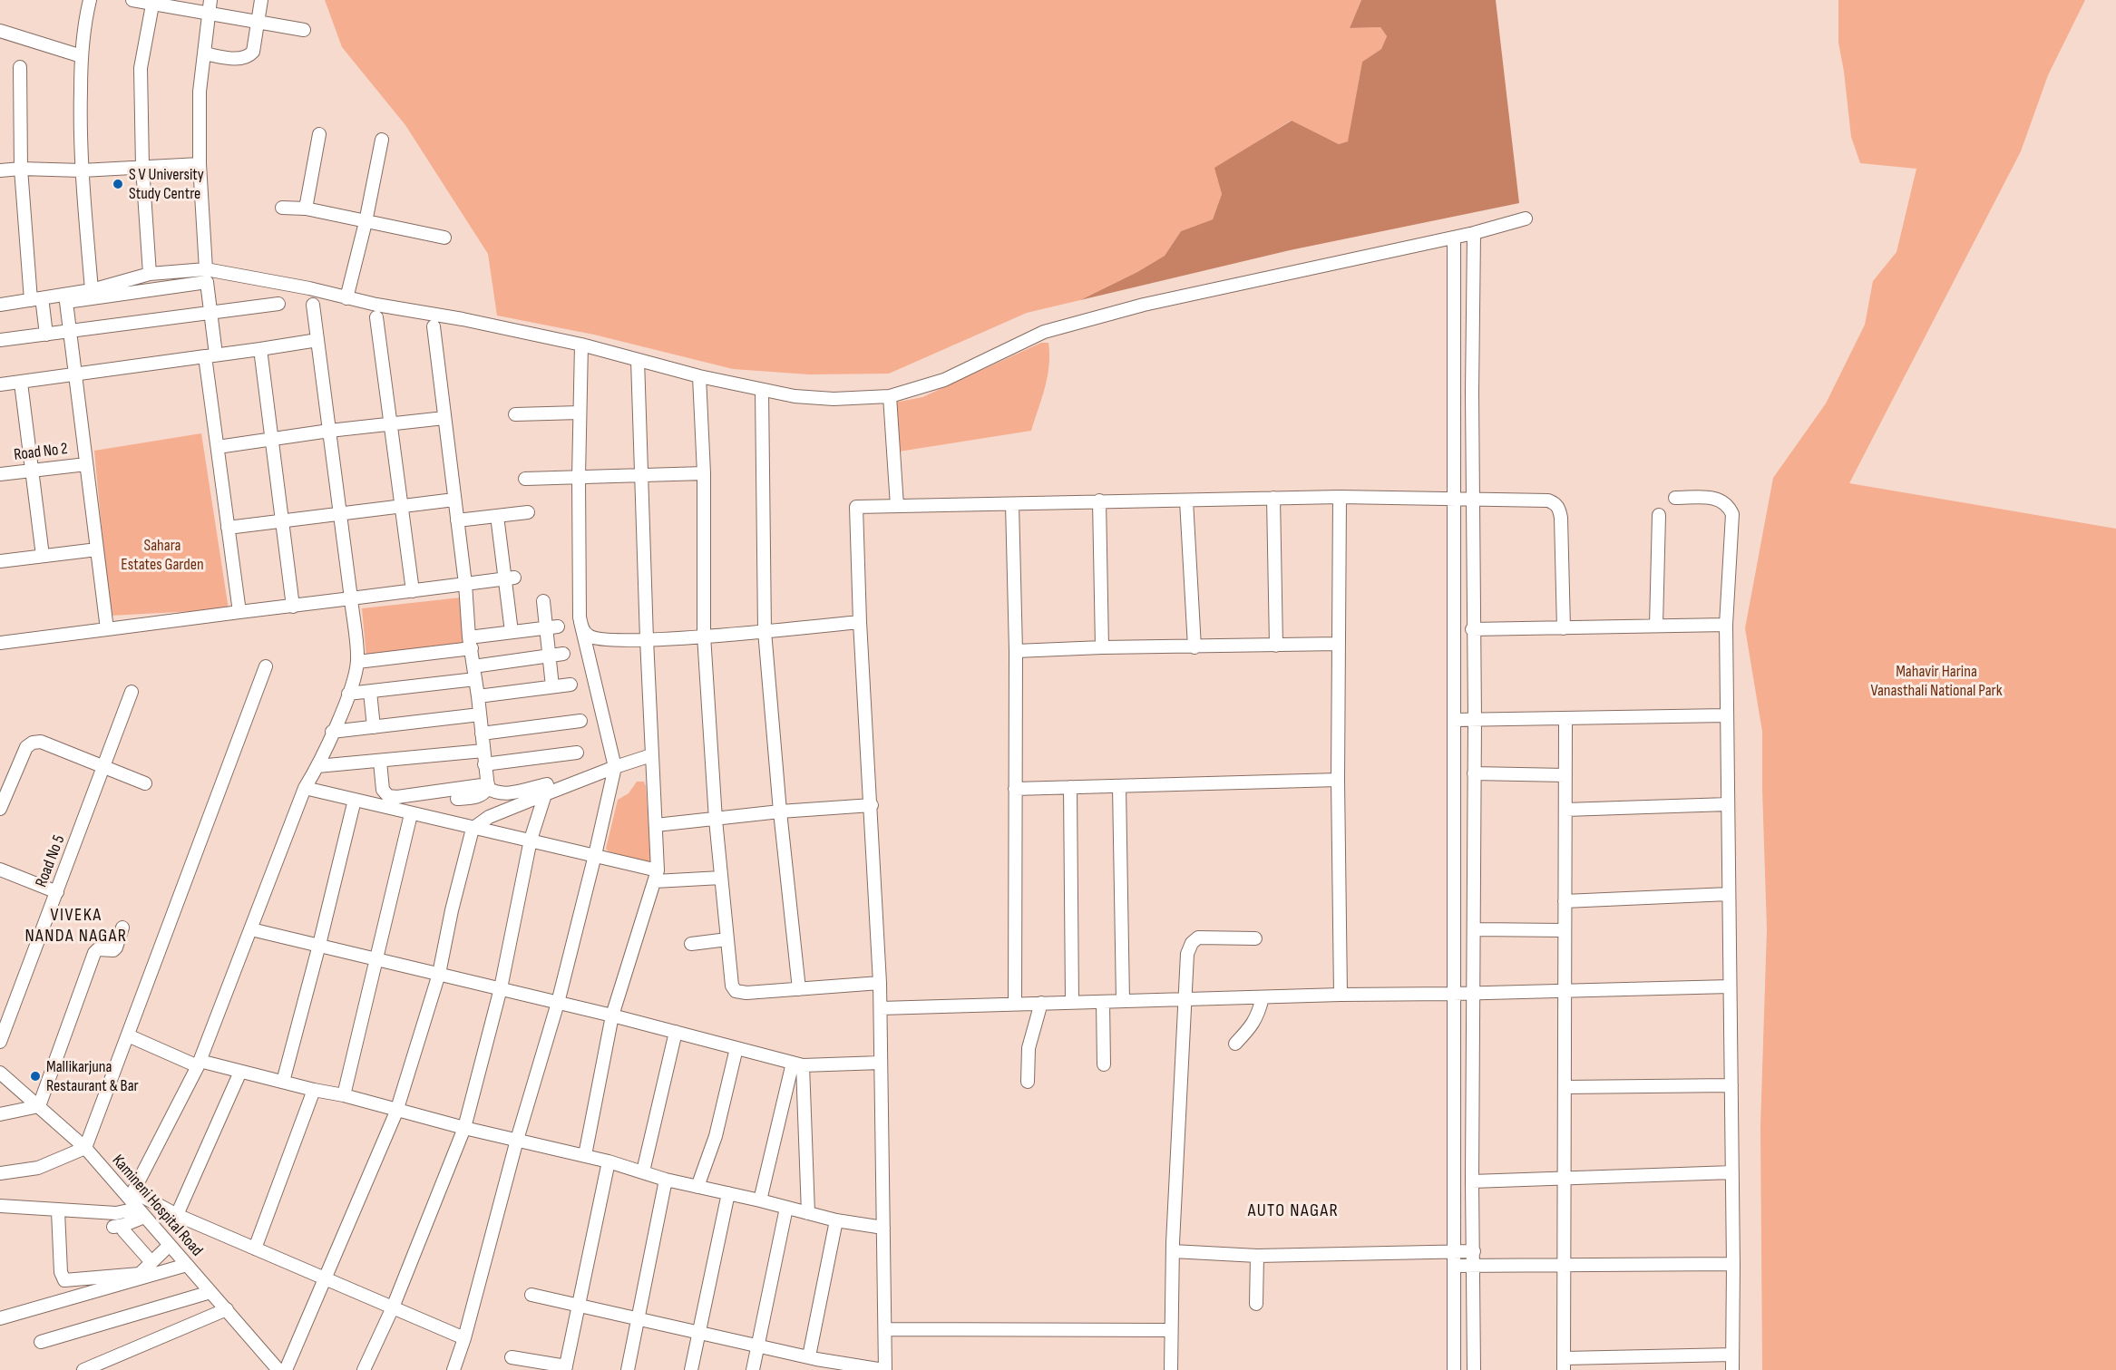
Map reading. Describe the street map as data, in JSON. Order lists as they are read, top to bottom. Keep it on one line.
{"streets":{"street":["Road No 2","Road No 5","Kamineni Hospital Road"]},"districts":["VIVEKA NANDA NAGAR","AUTO NAGAR"],"parks":["Sahara Estates Garden","Mahavir Harina Vanasthali National Park"],"places":["S V University Study Centre","Mallikarjuna Restaurant & Bar"]}
